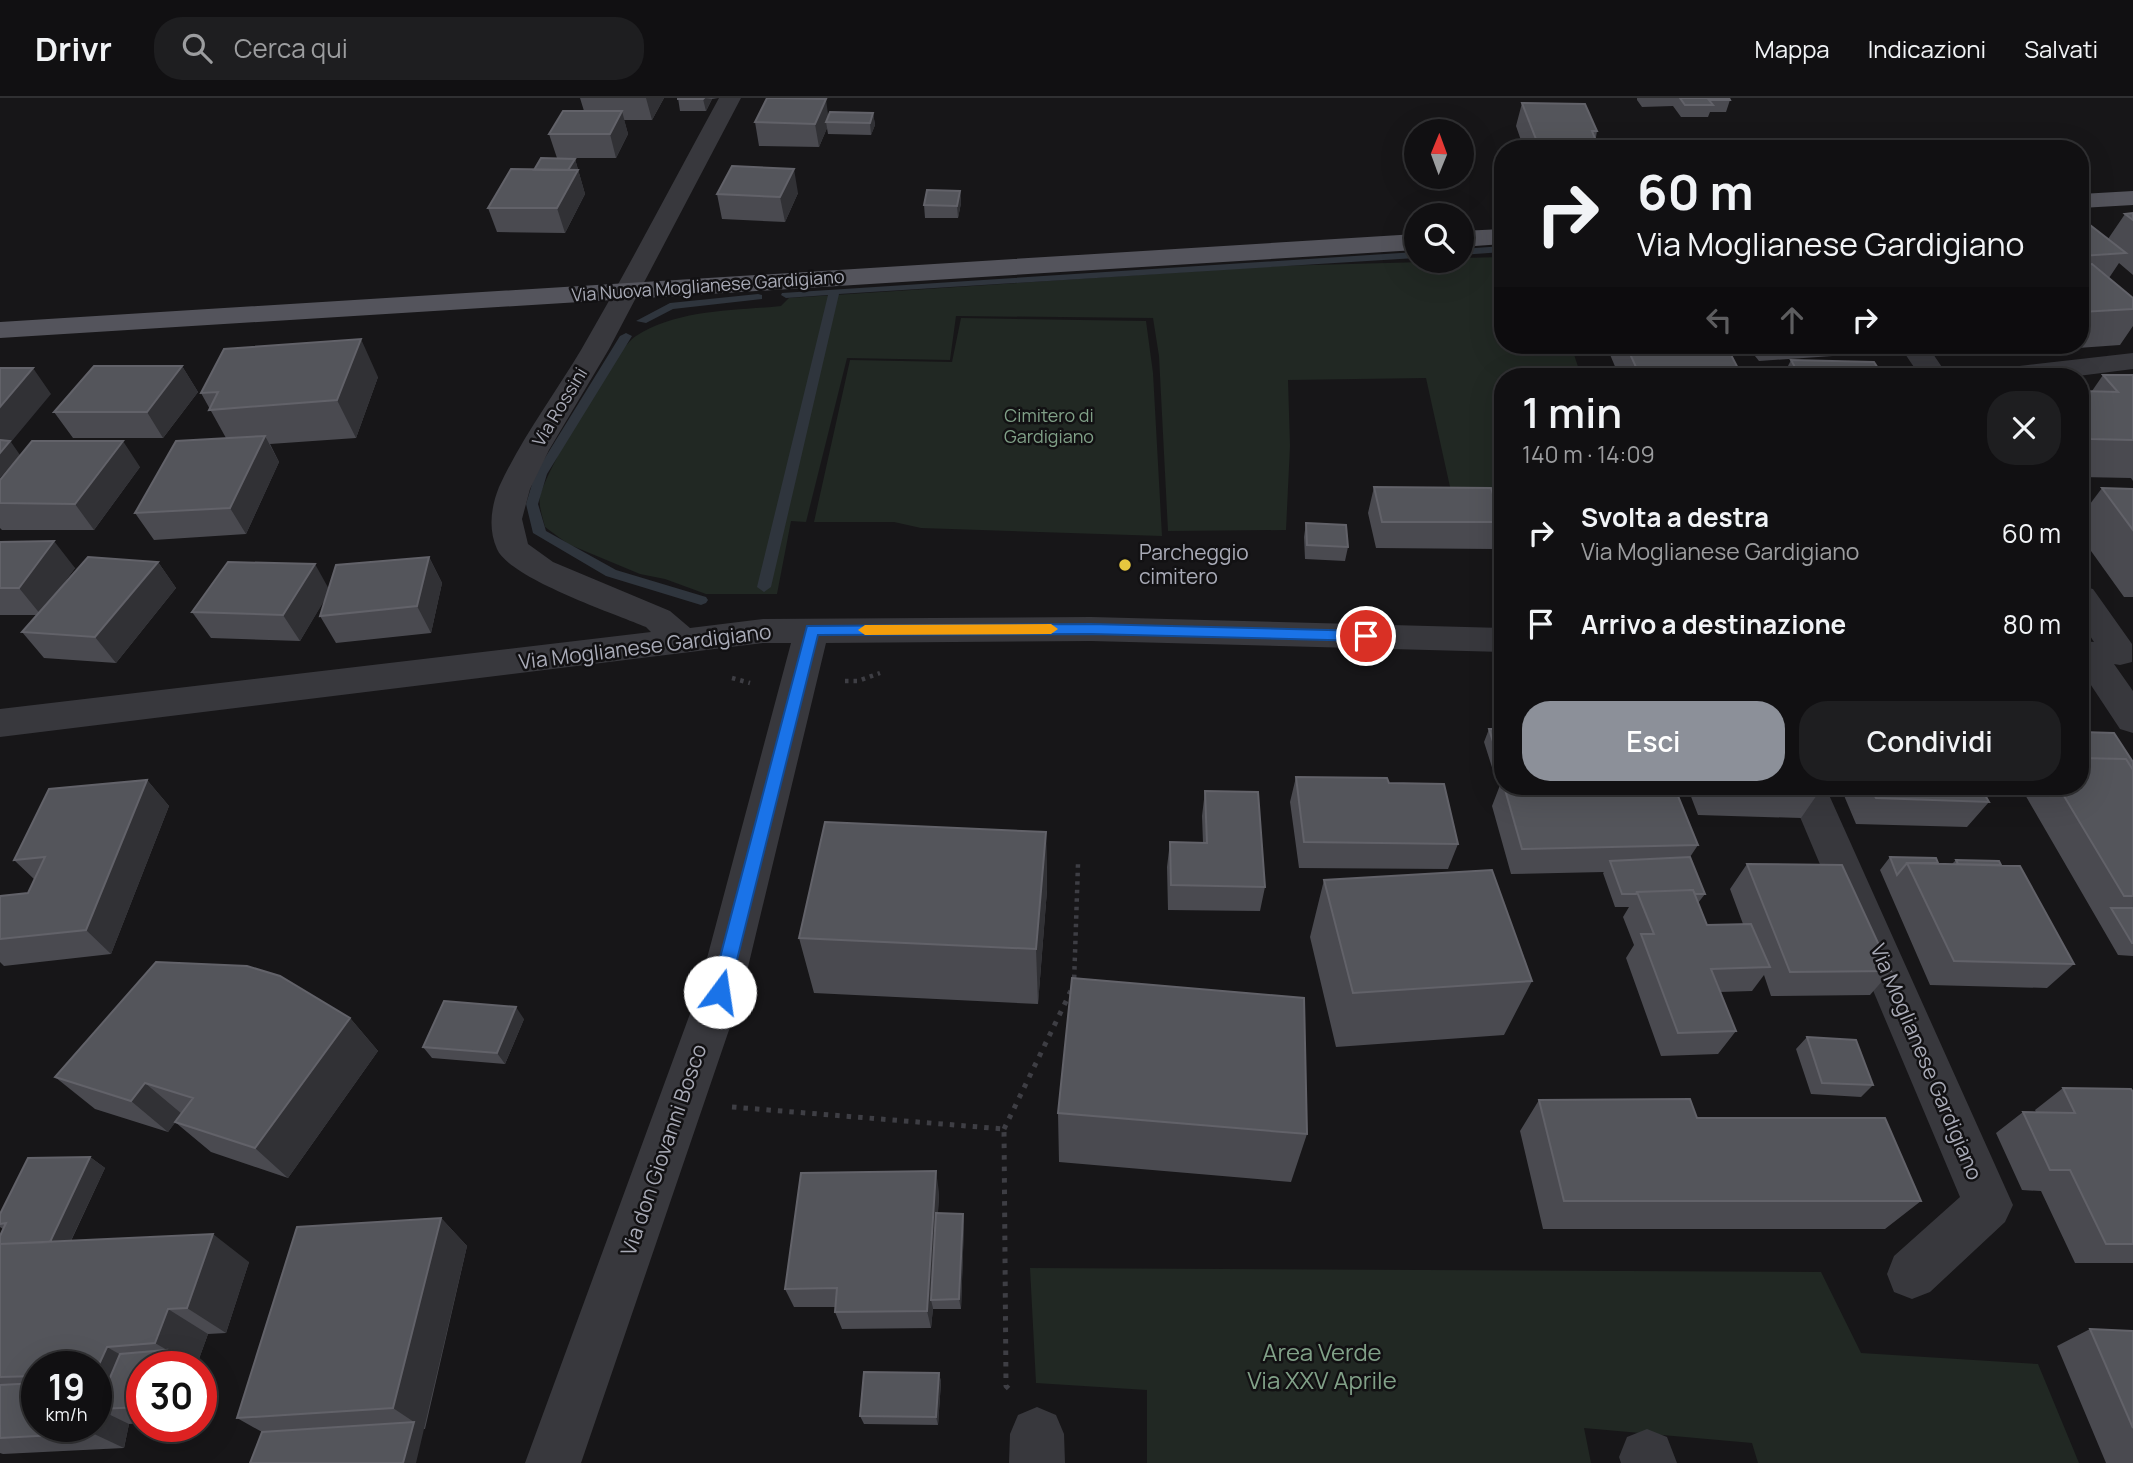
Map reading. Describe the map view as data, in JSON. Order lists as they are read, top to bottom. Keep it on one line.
{"streets":{"main road":["Via Nuova Moglianese Gardigiano"],"street":["Via Rossini","Via Moglianese Gardigiano","Via don Giovanni Bosco"]},"crossings":[["Via Nuova Moglianese Gardigiano","Via Rossini"],["Via Rossini","Via Moglianese Gardigiano"],["Via Moglianese Gardigiano","Via don Giovanni Bosco"]],"parks":["Cimitero di Gardigiano","Area Verde Via XXV Aprile"],"places":["Parcheggio cimitero"],"north":"top","page":{"header":"Drivr","search":"Cerca qui","nav":["Mappa","Indicazioni","Salvati"],"turn":["60 m","Via Moglianese Gardigiano"],"heading":["1 min","140 m · 14:09"],"list":[{"name":"Svolta a destra","note":"Via Moglianese Gardigiano","value":"60 m"},{"name":"Arrivo a destinazione","value":"80 m"}],"buttons":["Esci","Condividi"],"speed":"19 km/h","limit":"30"}}
